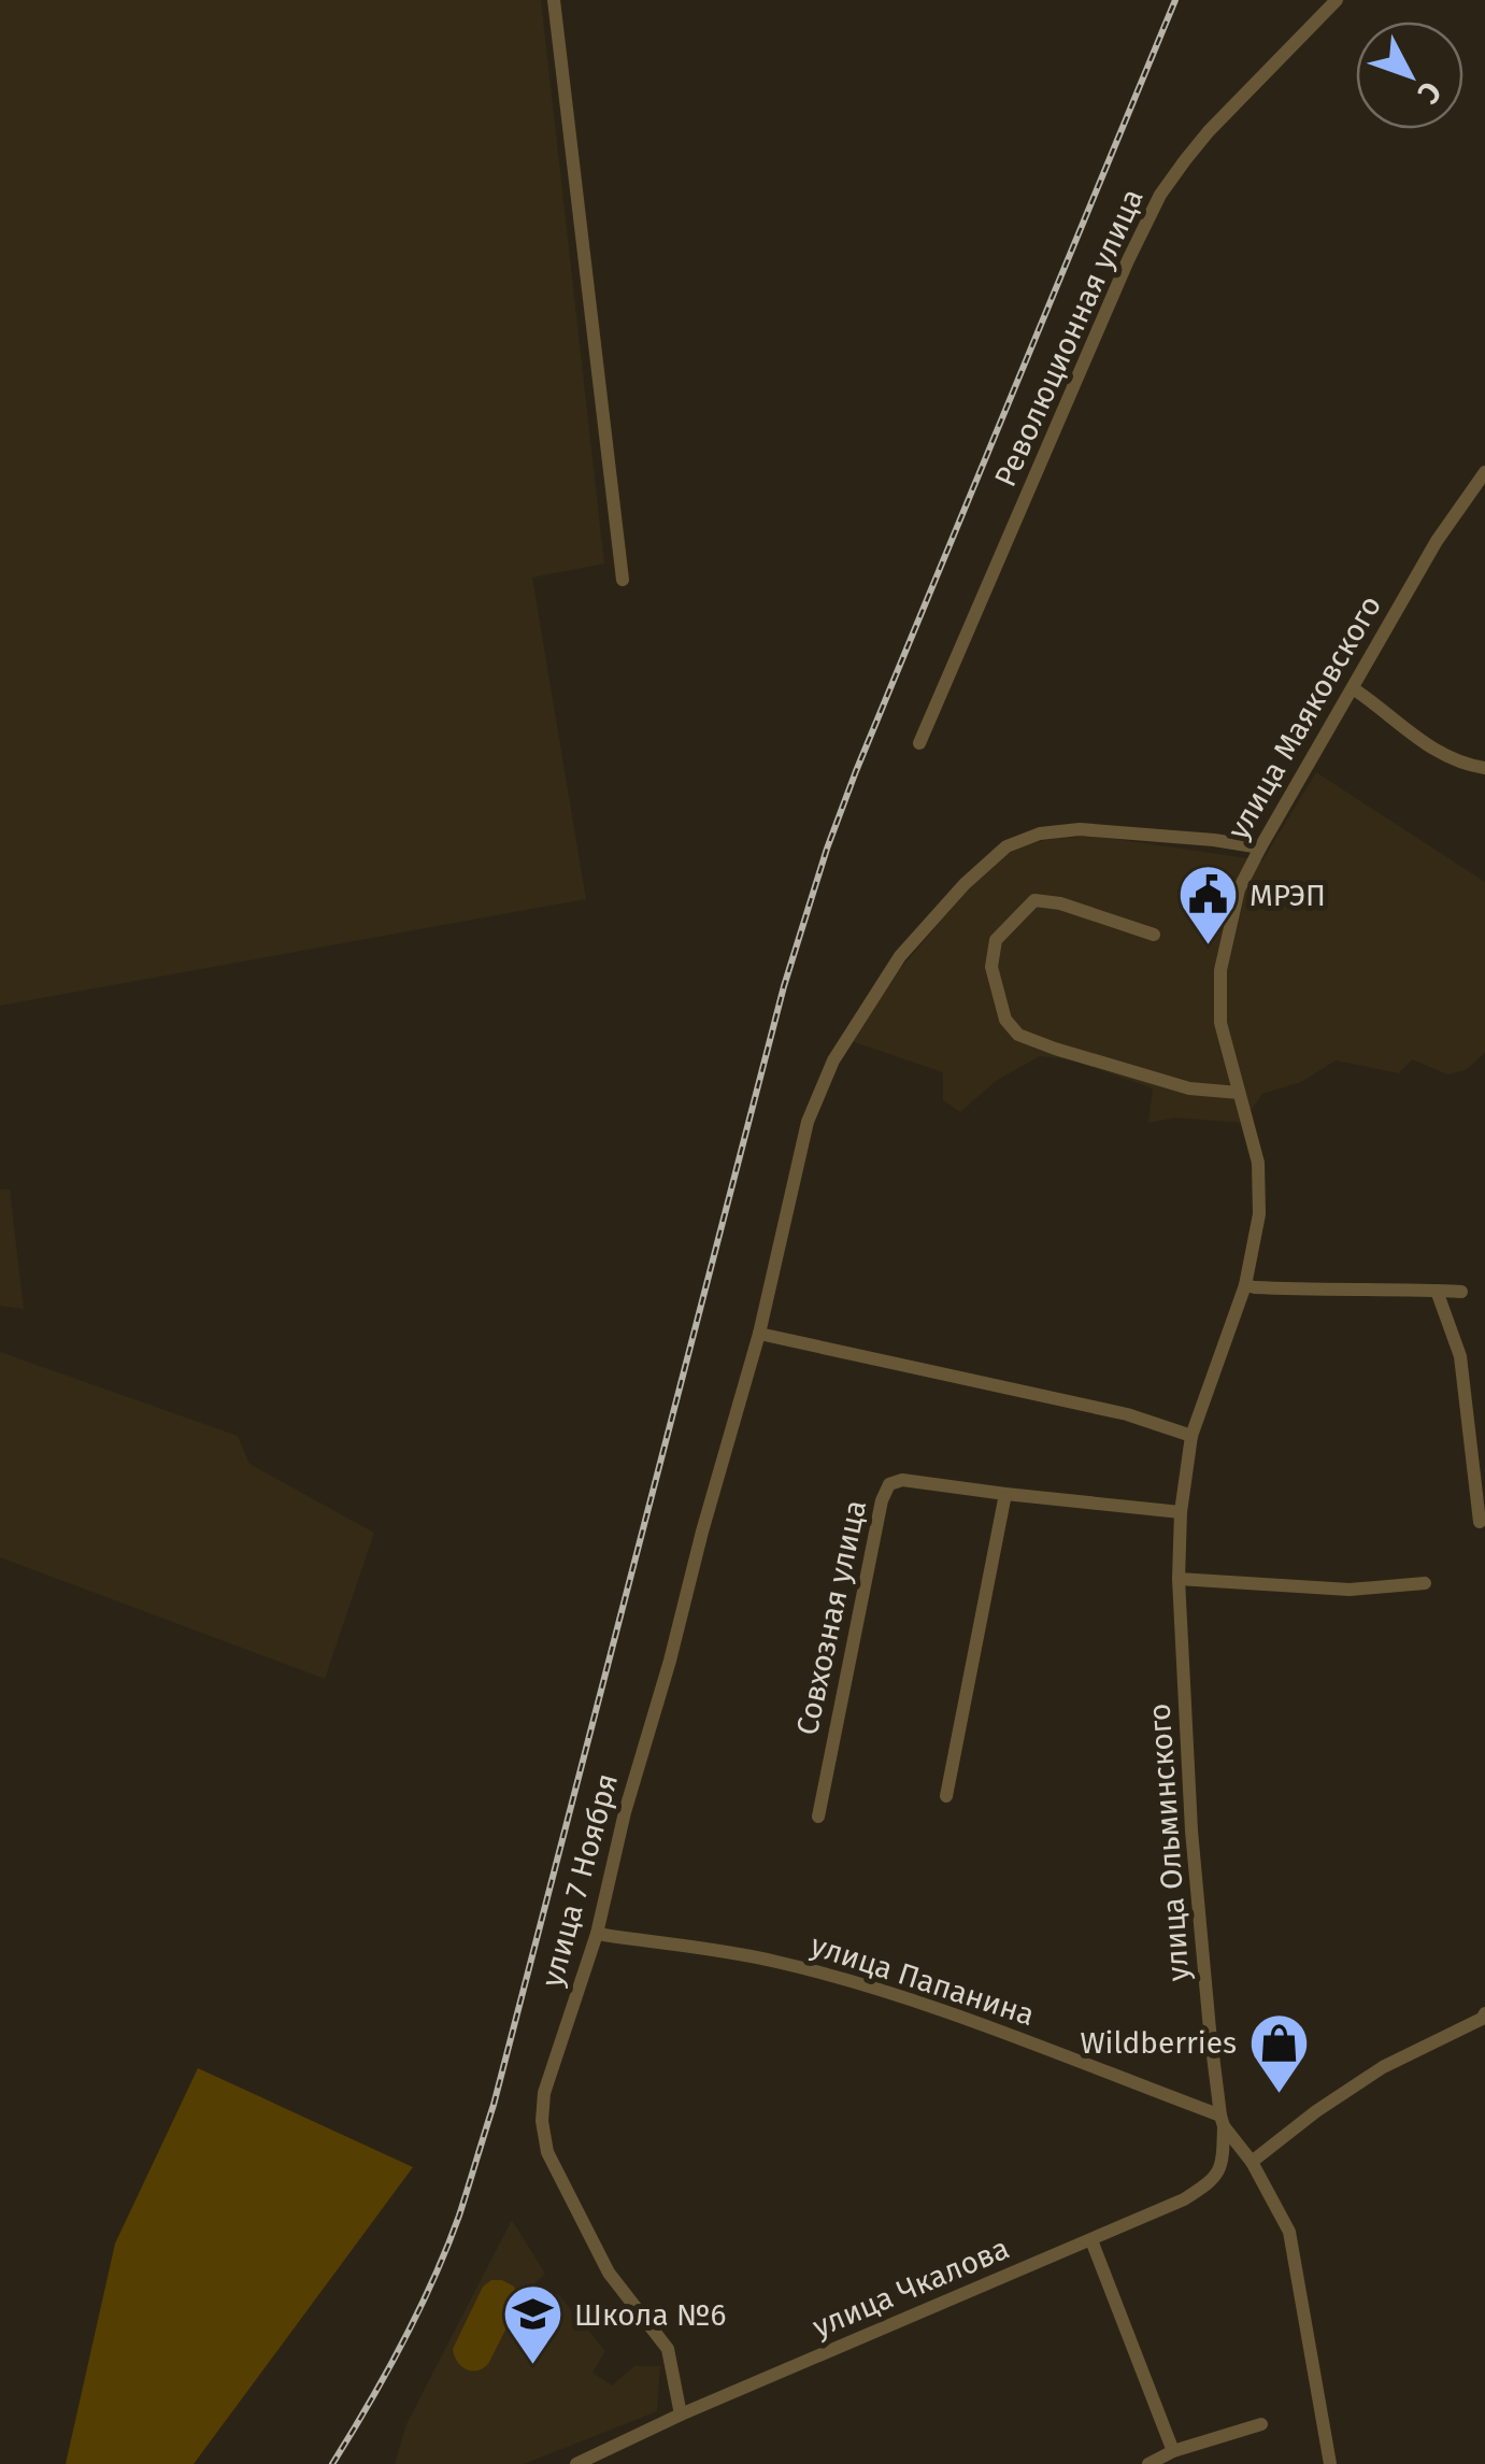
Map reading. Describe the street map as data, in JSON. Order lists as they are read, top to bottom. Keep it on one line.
{"streets":{"street":["Революционная улица","улица Маяковского","Совхозная улица","улица Ольминского","улица 7 Ноября","улица Папанина","улица Чкалова"]},"crossings":[["улица Маяковского","улица Ольминского"],["улица Маяковского","улица 7 Ноября"],["Совхозная улица","улица Ольминского"],["улица Ольминского","улица Папанина"],["улица Ольминского","улица Чкалова"],["улица 7 Ноября","улица Папанина"],["улица 7 Ноября","улица Чкалова"],["улица Папанина","улица Чкалова"]],"places":{"public building":["МРЭП"],"shop":["Wildberries"],"school or university":["Школа №6"]},"north":"bottom right"}
